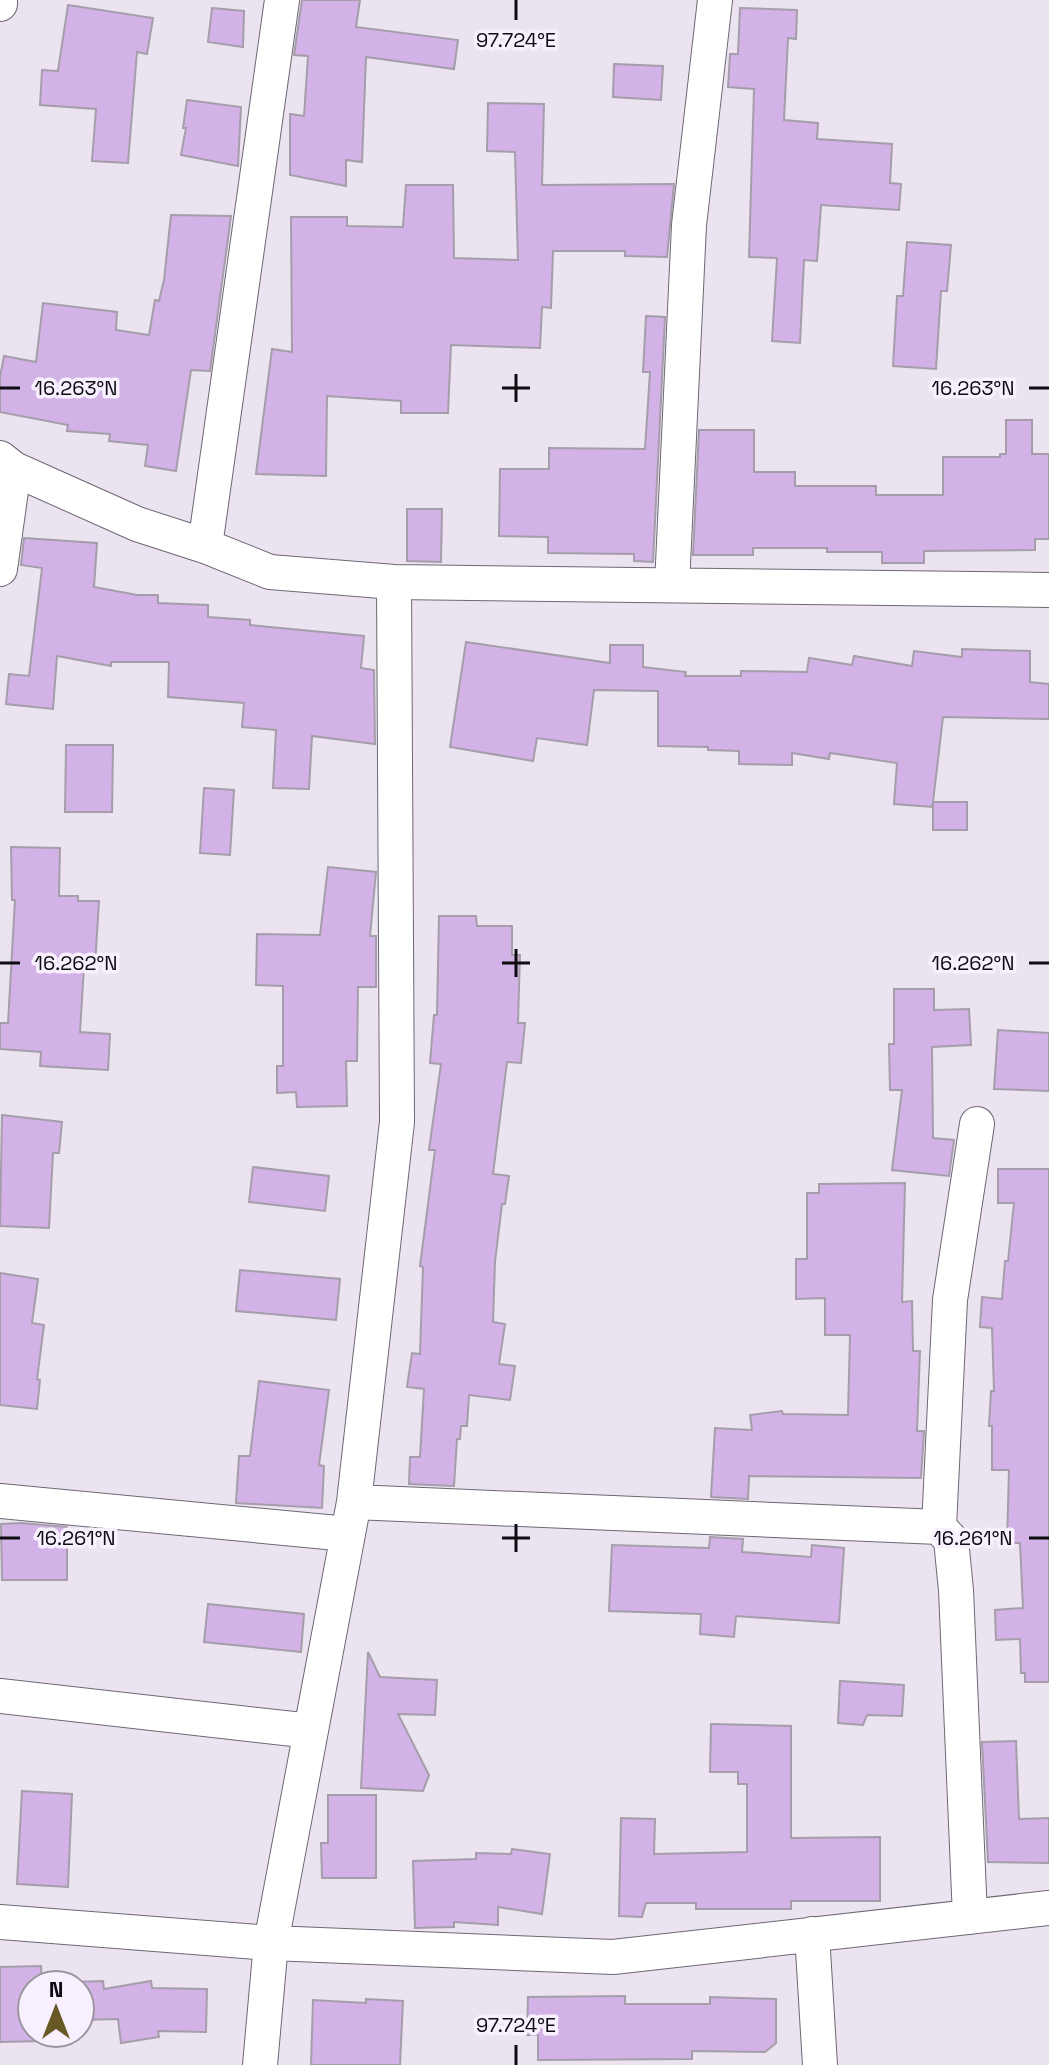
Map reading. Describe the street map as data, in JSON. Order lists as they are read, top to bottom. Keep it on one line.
{"north":"top","coordinates":["97.724°E","16.263°N","16.262°N","16.261°N"]}
